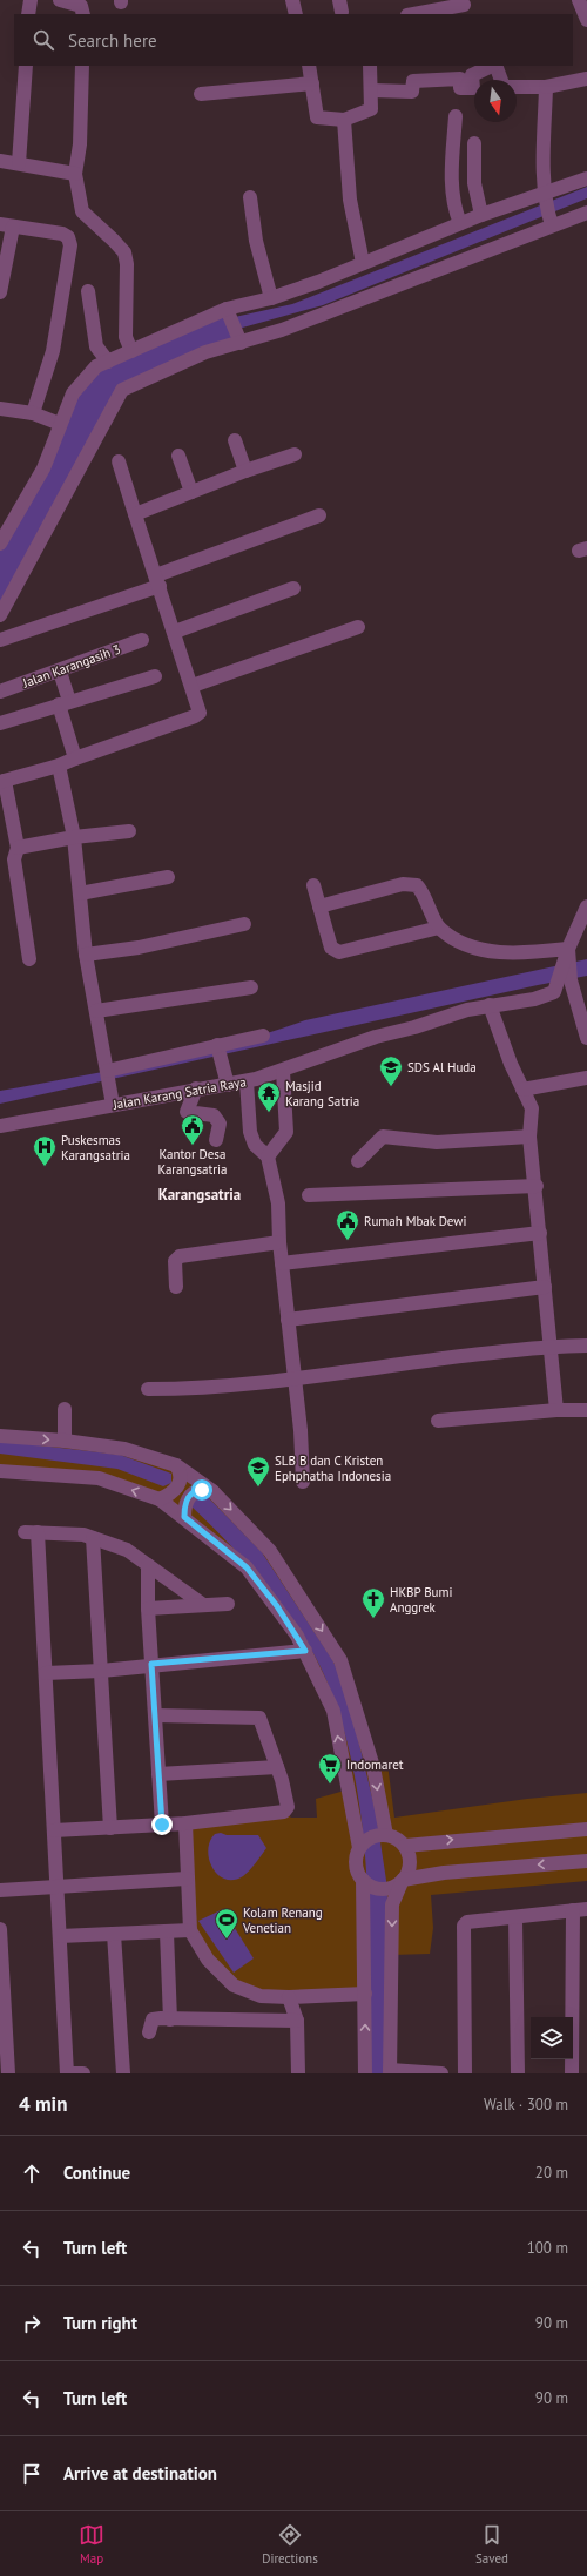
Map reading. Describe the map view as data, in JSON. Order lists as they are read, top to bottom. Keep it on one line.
{"streets":{"street":["Jalan Karangasih 3","Jalan Karang Satria Raya"]},"districts":["Karangsatria"],"places":{"school or university":["SDS Al Huda","SLB B dan C Kristen Ephphatha Indonesia"],"temple":["Masjid Karang Satria"],"public building":["Kantor Desa Karangsatria","Rumah Mbak Dewi"],"hospital":["Puskesmas Karangsatria"],"church":["HKBP Bumi Anggrek"],"supermarket":["Indomaret"],"sports":["Kolam Renang Venetian"]},"north":"bottom","page":{"search":"Search here","heading":["4 min","Walk · 300 m"],"list":[["Continue","20 m"],["Turn left","100 m"],["Turn right","90 m"],["Turn left","90 m"],"Arrive at destination"],"nav":["Map","Directions","Saved"]}}
